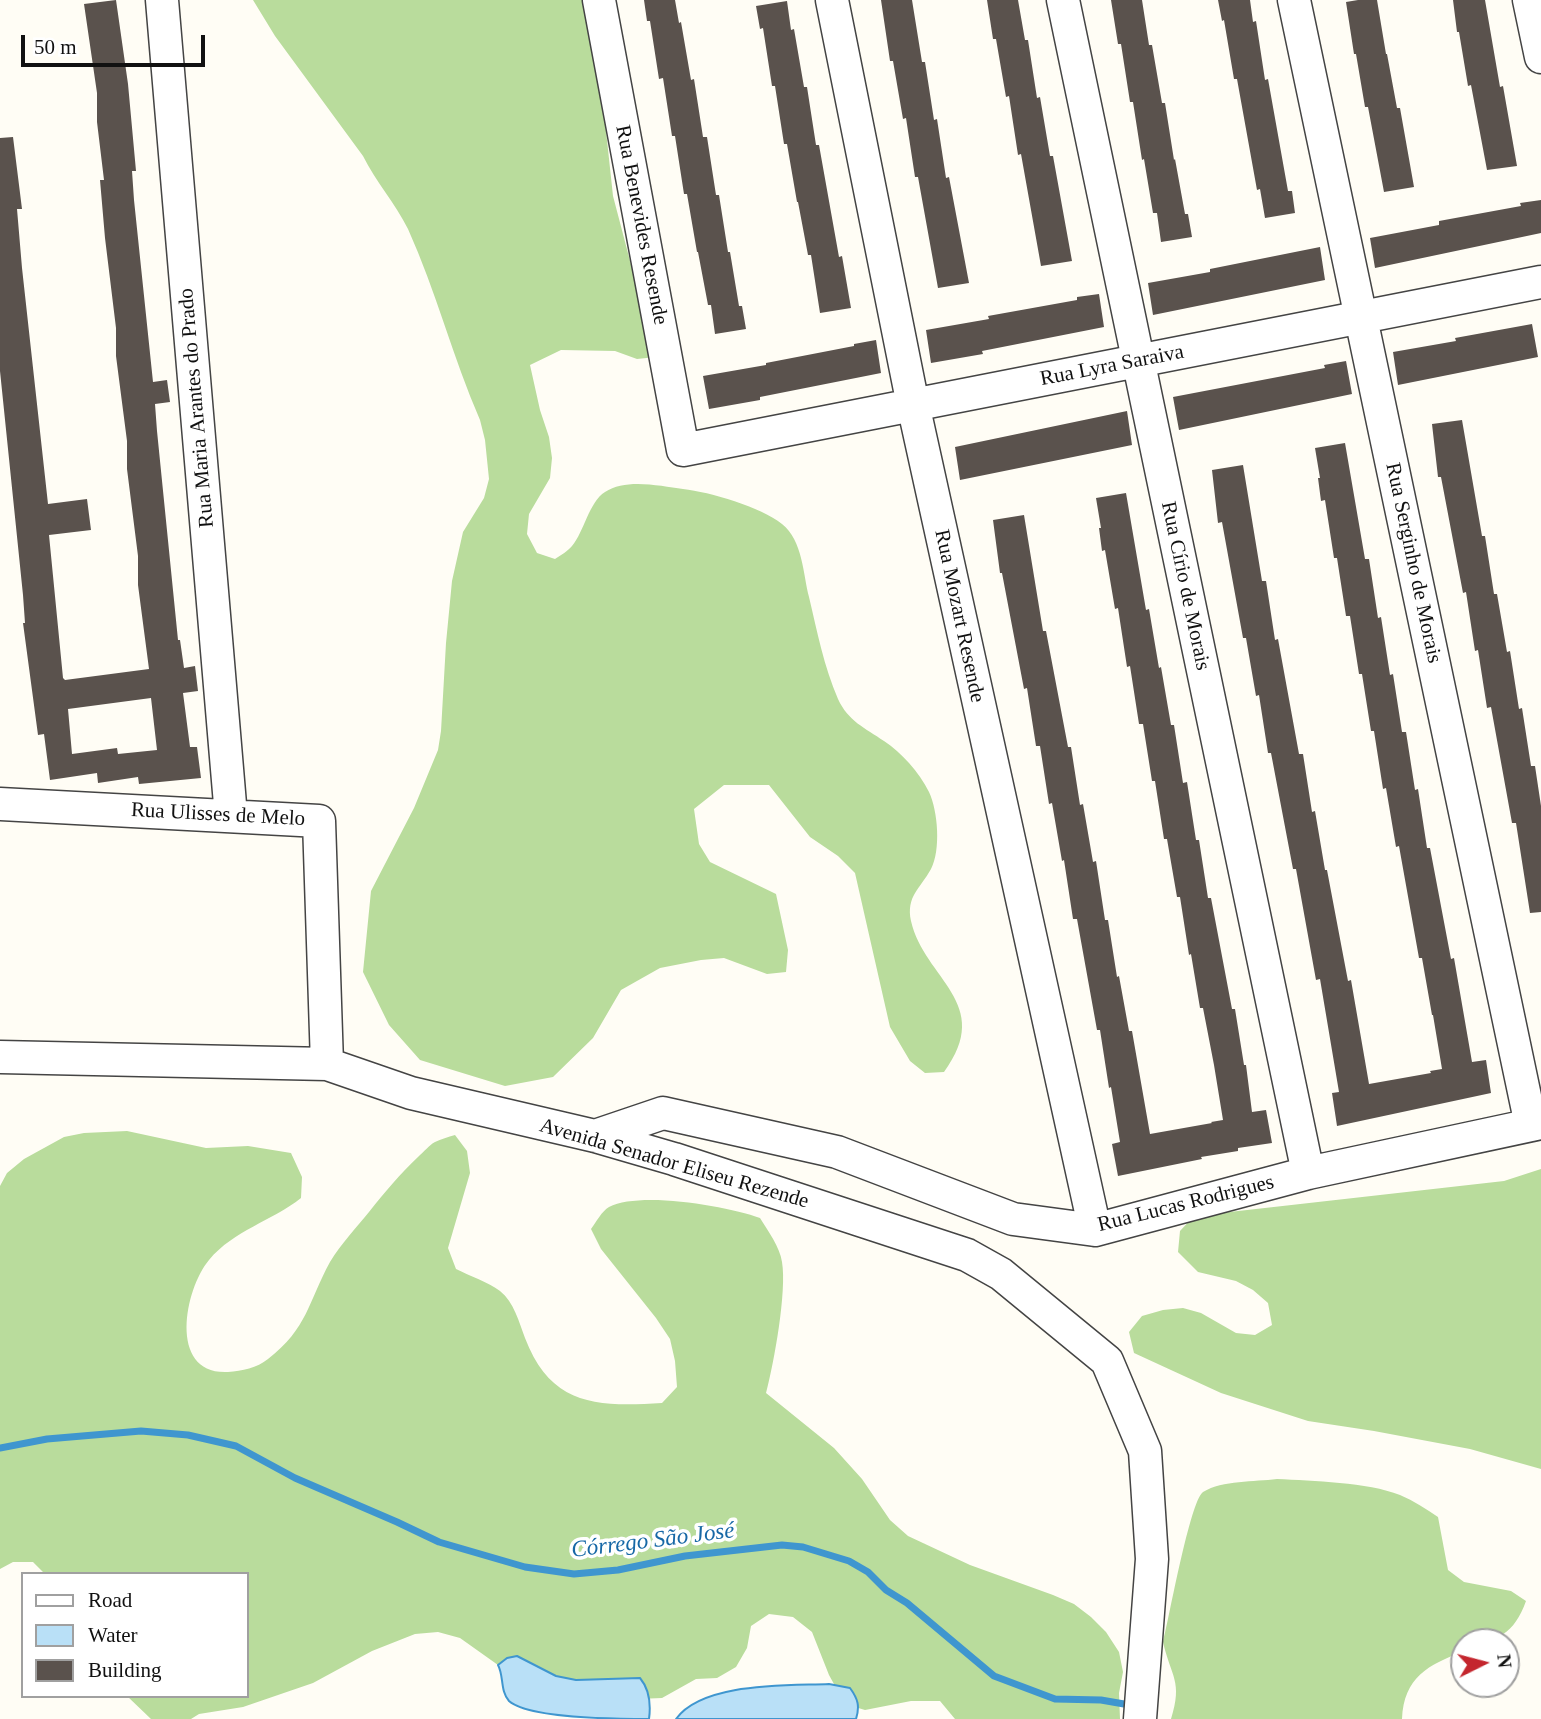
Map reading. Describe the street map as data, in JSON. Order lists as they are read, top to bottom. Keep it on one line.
{"streets":{"street":["Rua Benevides Resende","Rua Lyra Saraiva","Rua Maria Arantes do Prado","Rua Serginho de Morais","Rua Círio de Morais","Rua Mozart Resende","Rua Ulisses de Melo","Avenida Senador Eliseu Rezende","Rua Lucas Rodrigues"]},"crossings":[["Rua Benevides Resende","Rua Lyra Saraiva"],["Rua Lyra Saraiva","Rua Serginho de Morais"],["Rua Lyra Saraiva","Rua Círio de Morais"],["Rua Lyra Saraiva","Rua Mozart Resende"],["Rua Maria Arantes do Prado","Rua Ulisses de Melo"],["Rua Serginho de Morais","Rua Lucas Rodrigues"],["Rua Círio de Morais","Rua Lucas Rodrigues"],["Rua Mozart Resende","Rua Lucas Rodrigues"],["Rua Ulisses de Melo","Avenida Senador Eliseu Rezende"],["Avenida Senador Eliseu Rezende","Rua Lucas Rodrigues"]],"water":["Córrego São José"],"legend":["Road","Water","Building"],"scale_bar":"50 m","north":"right"}
